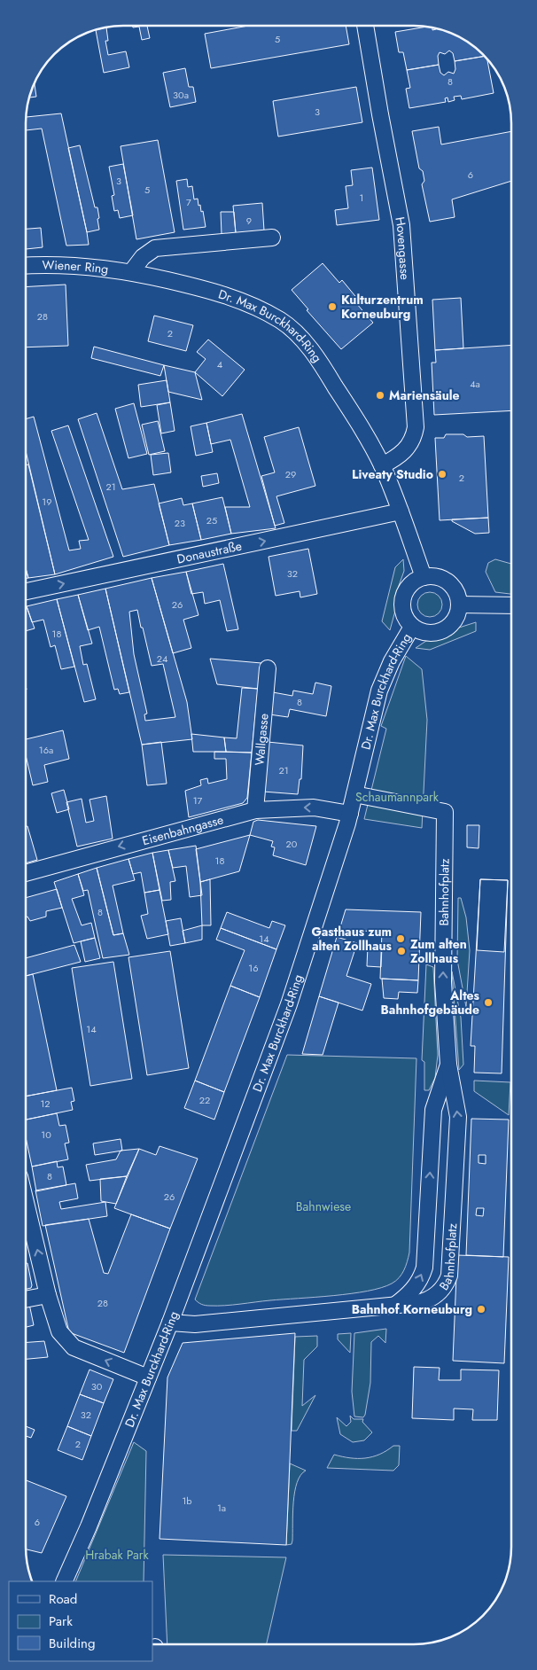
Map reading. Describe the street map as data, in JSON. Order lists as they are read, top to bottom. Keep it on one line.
{"streets":{"street":["Hovengasse","Wiener Ring","Dr. Max Burckhard-Ring","Donaustraße","Wallgasse","Eisenbahngasse","Bahnhofplatz"]},"crossings":[["Hovengasse","Dr. Max Burckhard-Ring"],["Wiener Ring","Dr. Max Burckhard-Ring"],["Dr. Max Burckhard-Ring","Donaustraße"],["Dr. Max Burckhard-Ring","Eisenbahngasse"],["Dr. Max Burckhard-Ring","Bahnhofplatz"],["Wallgasse","Eisenbahngasse"]],"one_way":["Donaustraße","Eisenbahngasse","Bahnhofplatz"],"parks":["Schaumannpark","Bahnwiese","Hrabak Park"],"places":["Kulturzentrum Korneuburg","Mariensäule","Liveaty Studio","Gasthaus zum alten Zollhaus","Zum alten Zollhaus","Altes Bahnhofgebäude","Bahnhof Korneuburg"],"house_numbers":["5","8","30a","3","6","3","5","1","7","9","28","2","4","4a","29","2","21","19","25","23","32","26","18","24","8","16a","21","17","20","18","8","14","16","14","22","12","10","8","26","28","30","32","2","1b","1a","6"],"legend":["Road","Park","Building"]}
